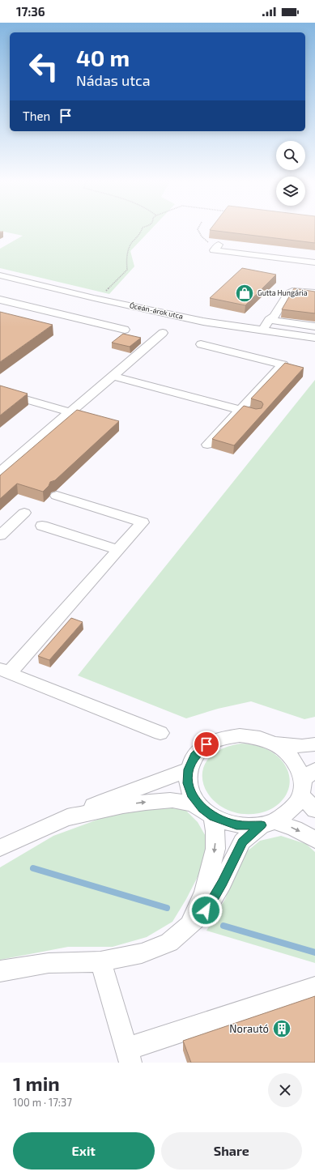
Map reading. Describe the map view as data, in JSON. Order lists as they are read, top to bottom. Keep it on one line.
{"streets":{"street":["Óceán-árok utca"]},"places":{"shop":["Gutta Hungária"],"building":["Norautó"]},"page":{"status":"17:36","turn":["40 m","Nádas utca"],"then":"Then","heading":["1 min","100 m · 17:37"],"buttons":["Exit","Share"]}}
